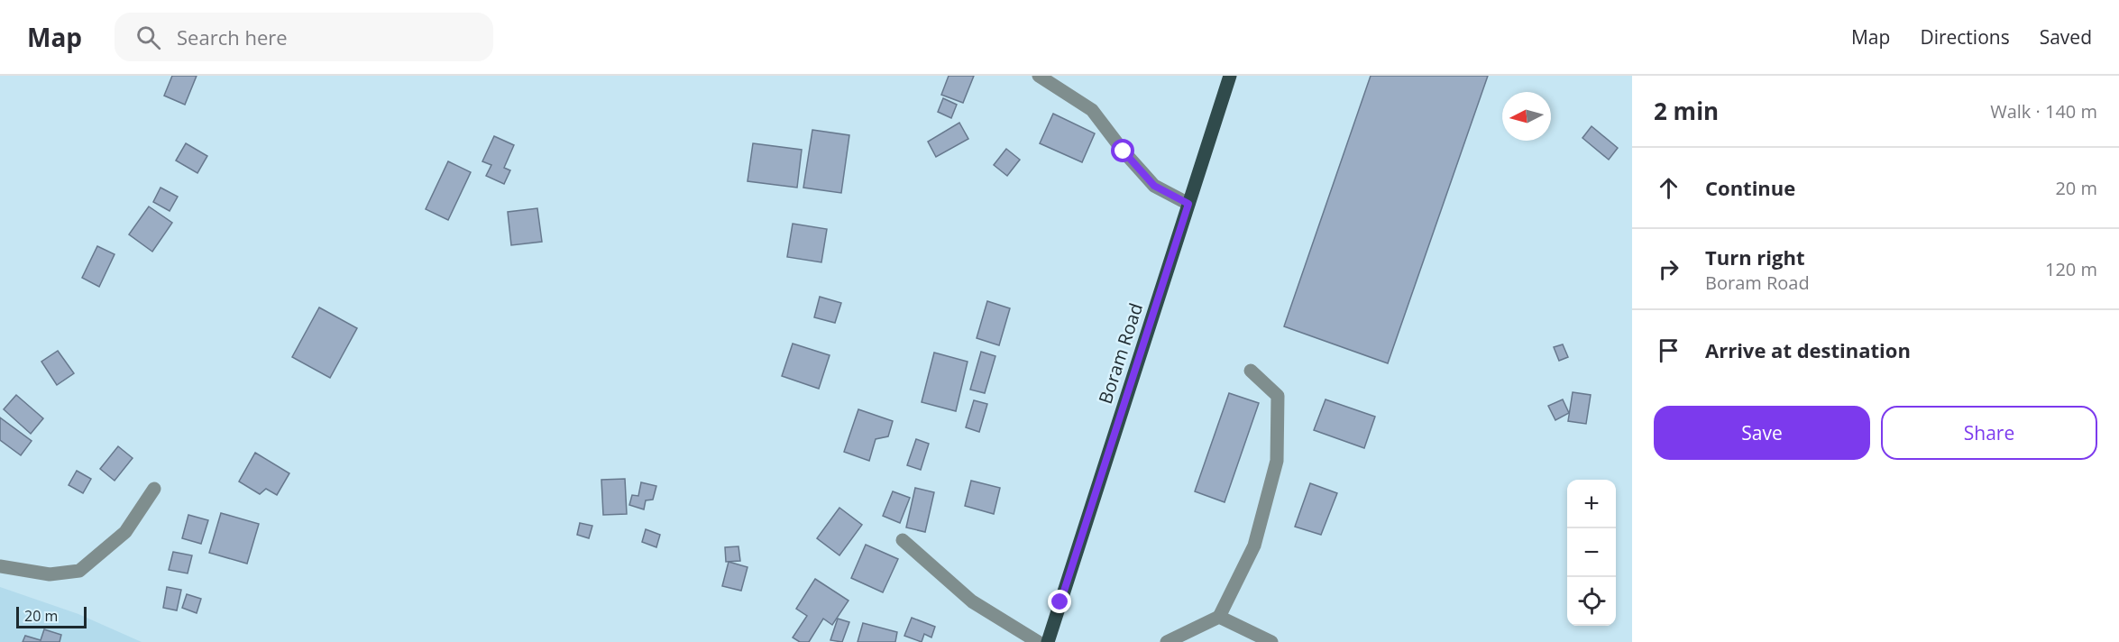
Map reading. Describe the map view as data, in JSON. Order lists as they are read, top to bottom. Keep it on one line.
{"streets":{"main road":["Boram Road"]},"scale_bar":"20 m","north":"left","page":{"header":"Map","search":"Search here","nav":["Map","Directions","Saved"],"heading":["2 min","Walk · 140 m"],"list":[["Continue","20 m"],["Turn right","Boram Road","120 m"],"Arrive at destination"],"buttons":["Save","Share"],"map_buttons":["+","−"],"scale":"20 m"}}
